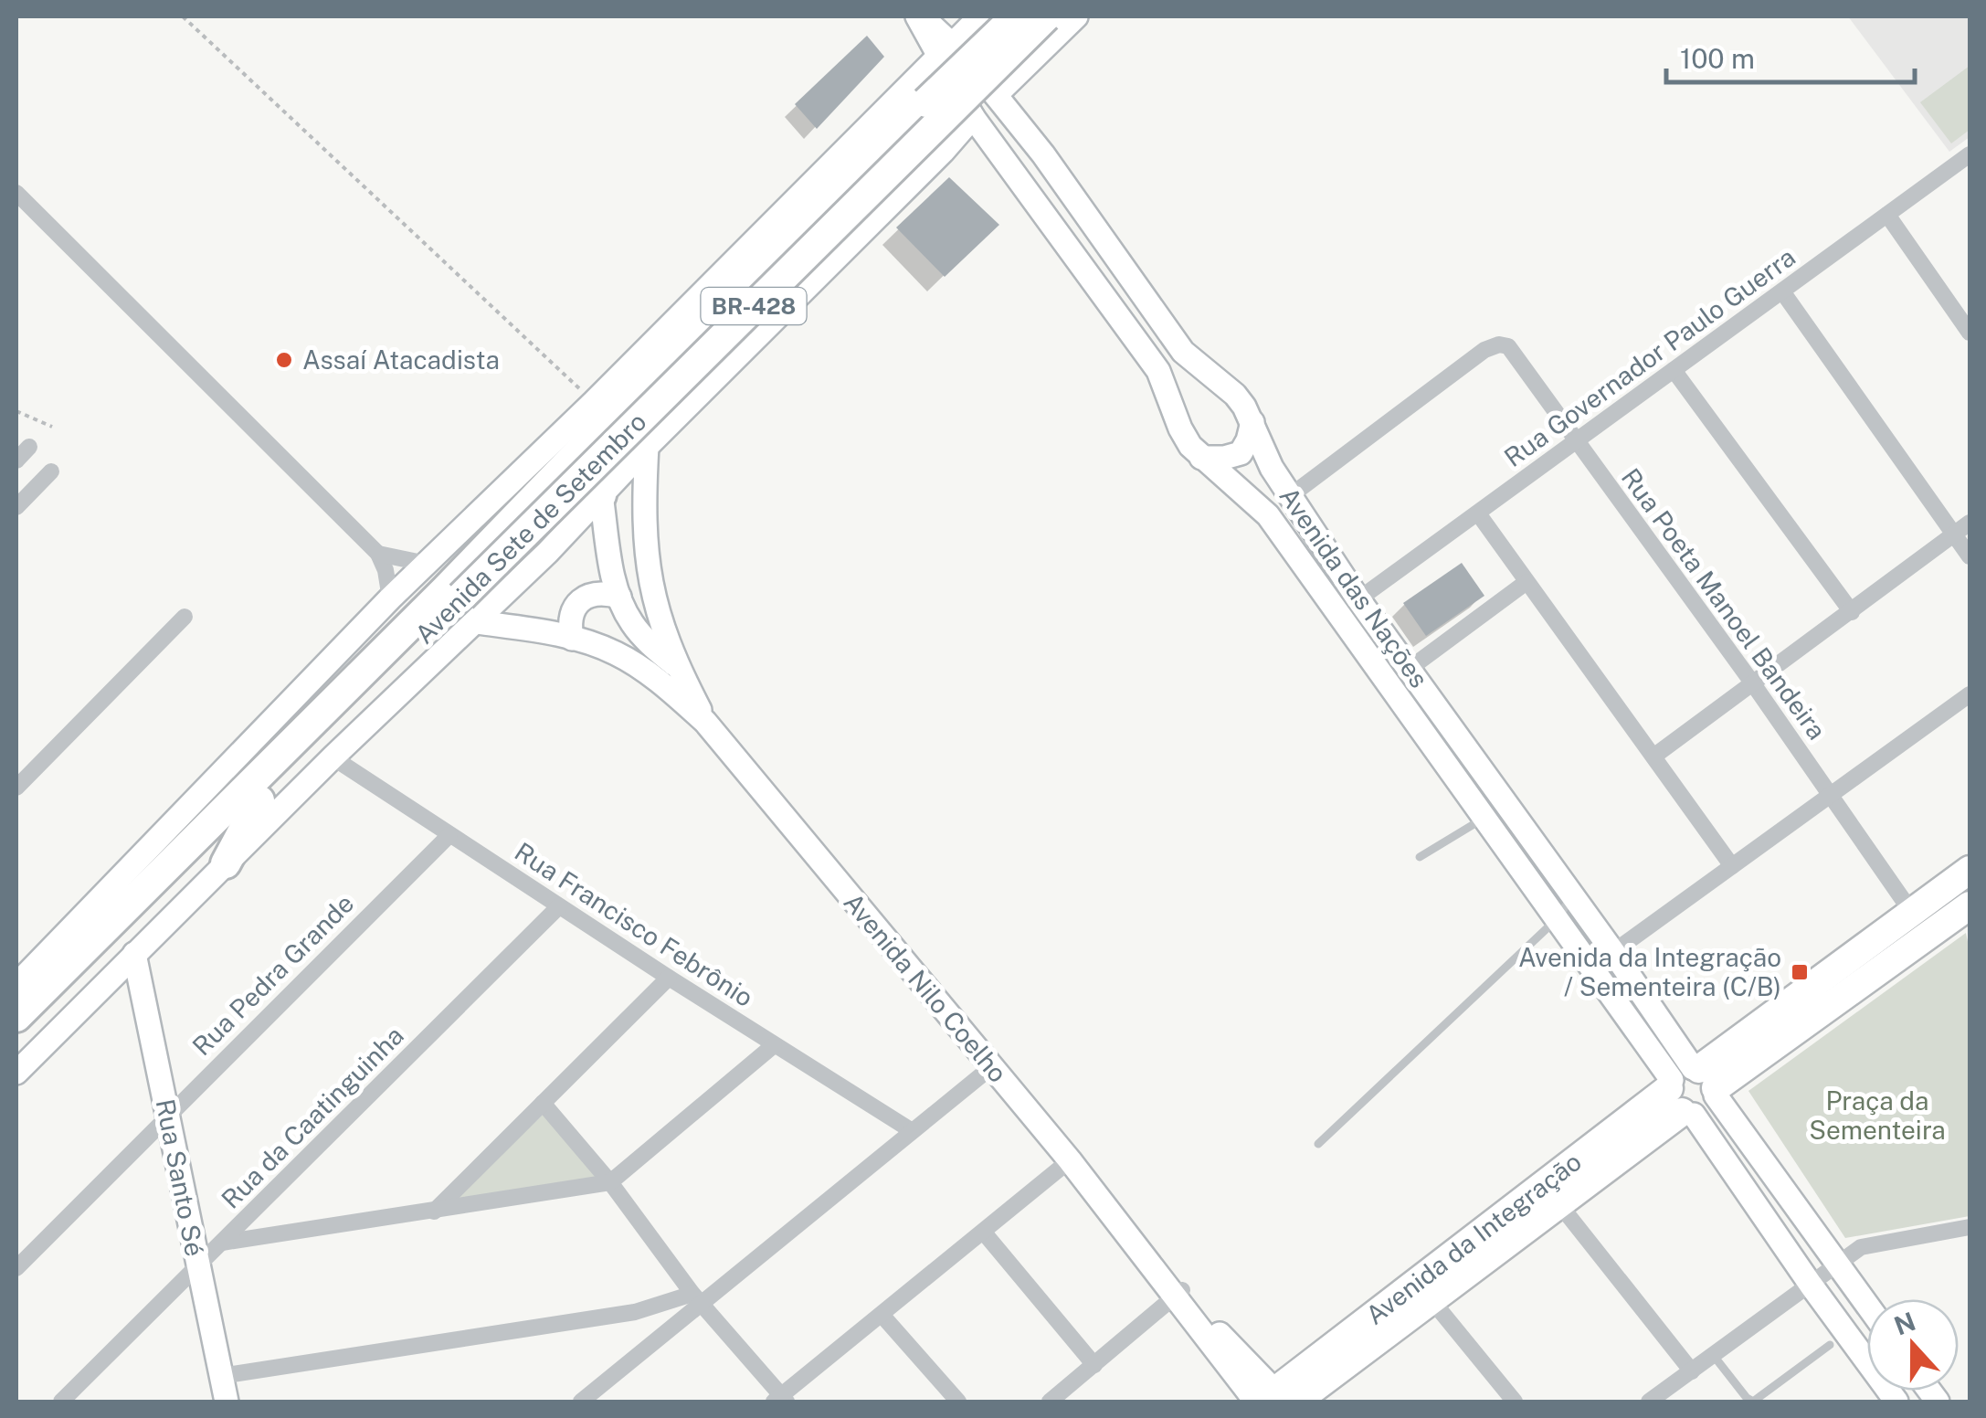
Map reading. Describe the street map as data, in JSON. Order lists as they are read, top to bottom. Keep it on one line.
{"streets":{"highway":["BR-428","Avenida Sete de Setembro"],"main road":["Avenida das Nações","Avenida Nilo Coelho","Rua Santo Sé","Avenida da Integração"],"street":["Rua Governador Paulo Guerra","Rua Poeta Manoel Bandeira","Rua Francisco Febrônio","Rua Pedra Grande","Rua da Caatinguinha"]},"crossings":[["Rua Governador Paulo Guerra","Avenida das Nações"],["Rua Governador Paulo Guerra","Rua Poeta Manoel Bandeira"],["Avenida Sete de Setembro","Avenida das Nações"],["Avenida Sete de Setembro","Rua Francisco Febrônio"],["Avenida Sete de Setembro","Rua Santo Sé"],["Avenida das Nações","Rua Poeta Manoel Bandeira"],["Avenida das Nações","Avenida da Integração"],["Rua Poeta Manoel Bandeira","Avenida da Integração"],["Rua Francisco Febrônio","Rua Pedra Grande"],["Rua Francisco Febrônio","Rua da Caatinguinha"],["Rua Pedra Grande","Rua Santo Sé"],["Avenida Nilo Coelho","Avenida da Integração"],["Rua da Caatinguinha","Rua Santo Sé"]],"parks":["Praça da Sementeira"],"places":{"other":["Assaí Atacadista"],"transit":["Avenida da Integração / Sementeira (C/B)"]},"scale_bar":"100 m","north":"top"}
